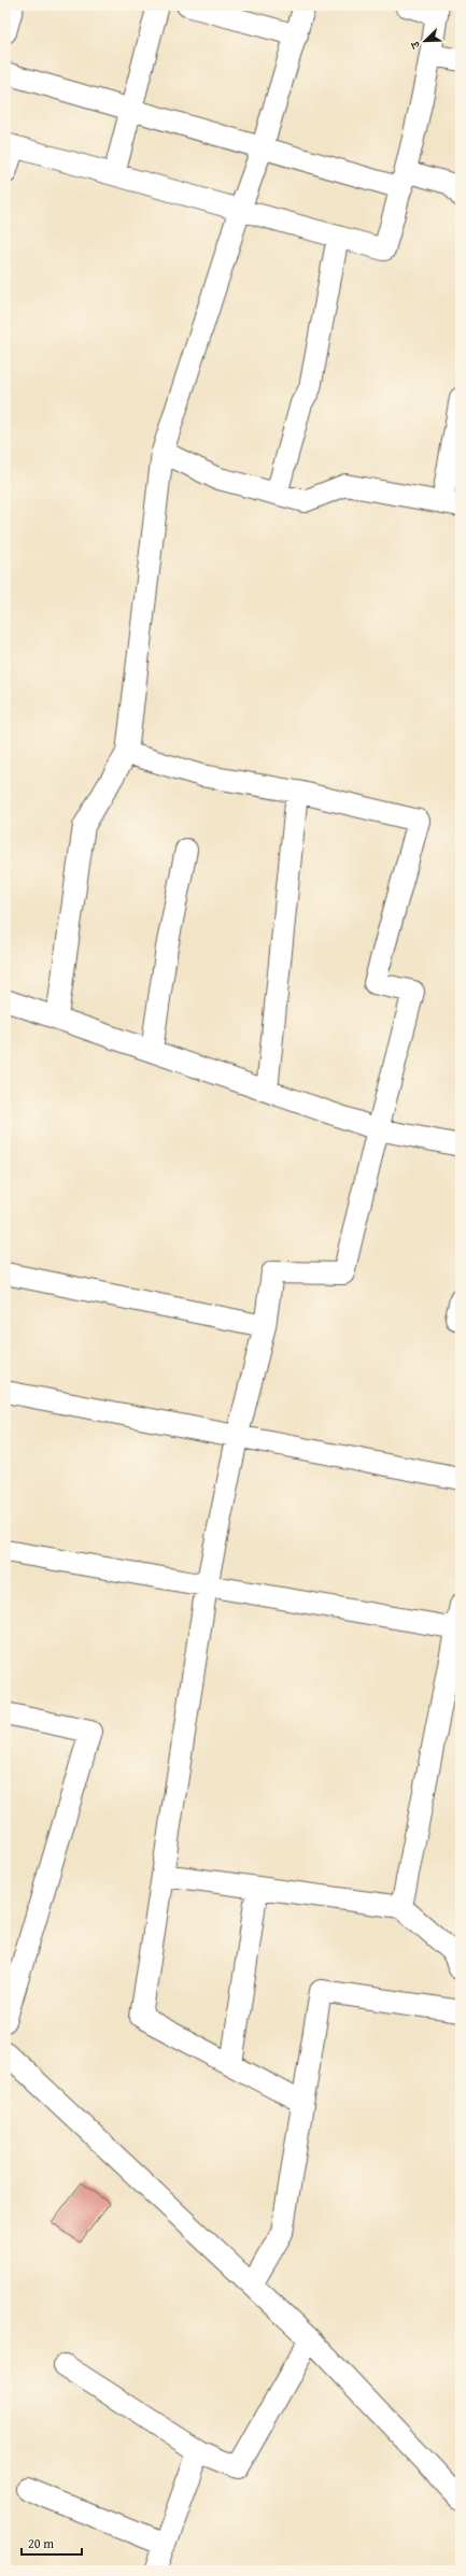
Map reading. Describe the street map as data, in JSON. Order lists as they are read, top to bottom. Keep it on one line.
{"scale_bar":"20 m","north":"bottom left"}
